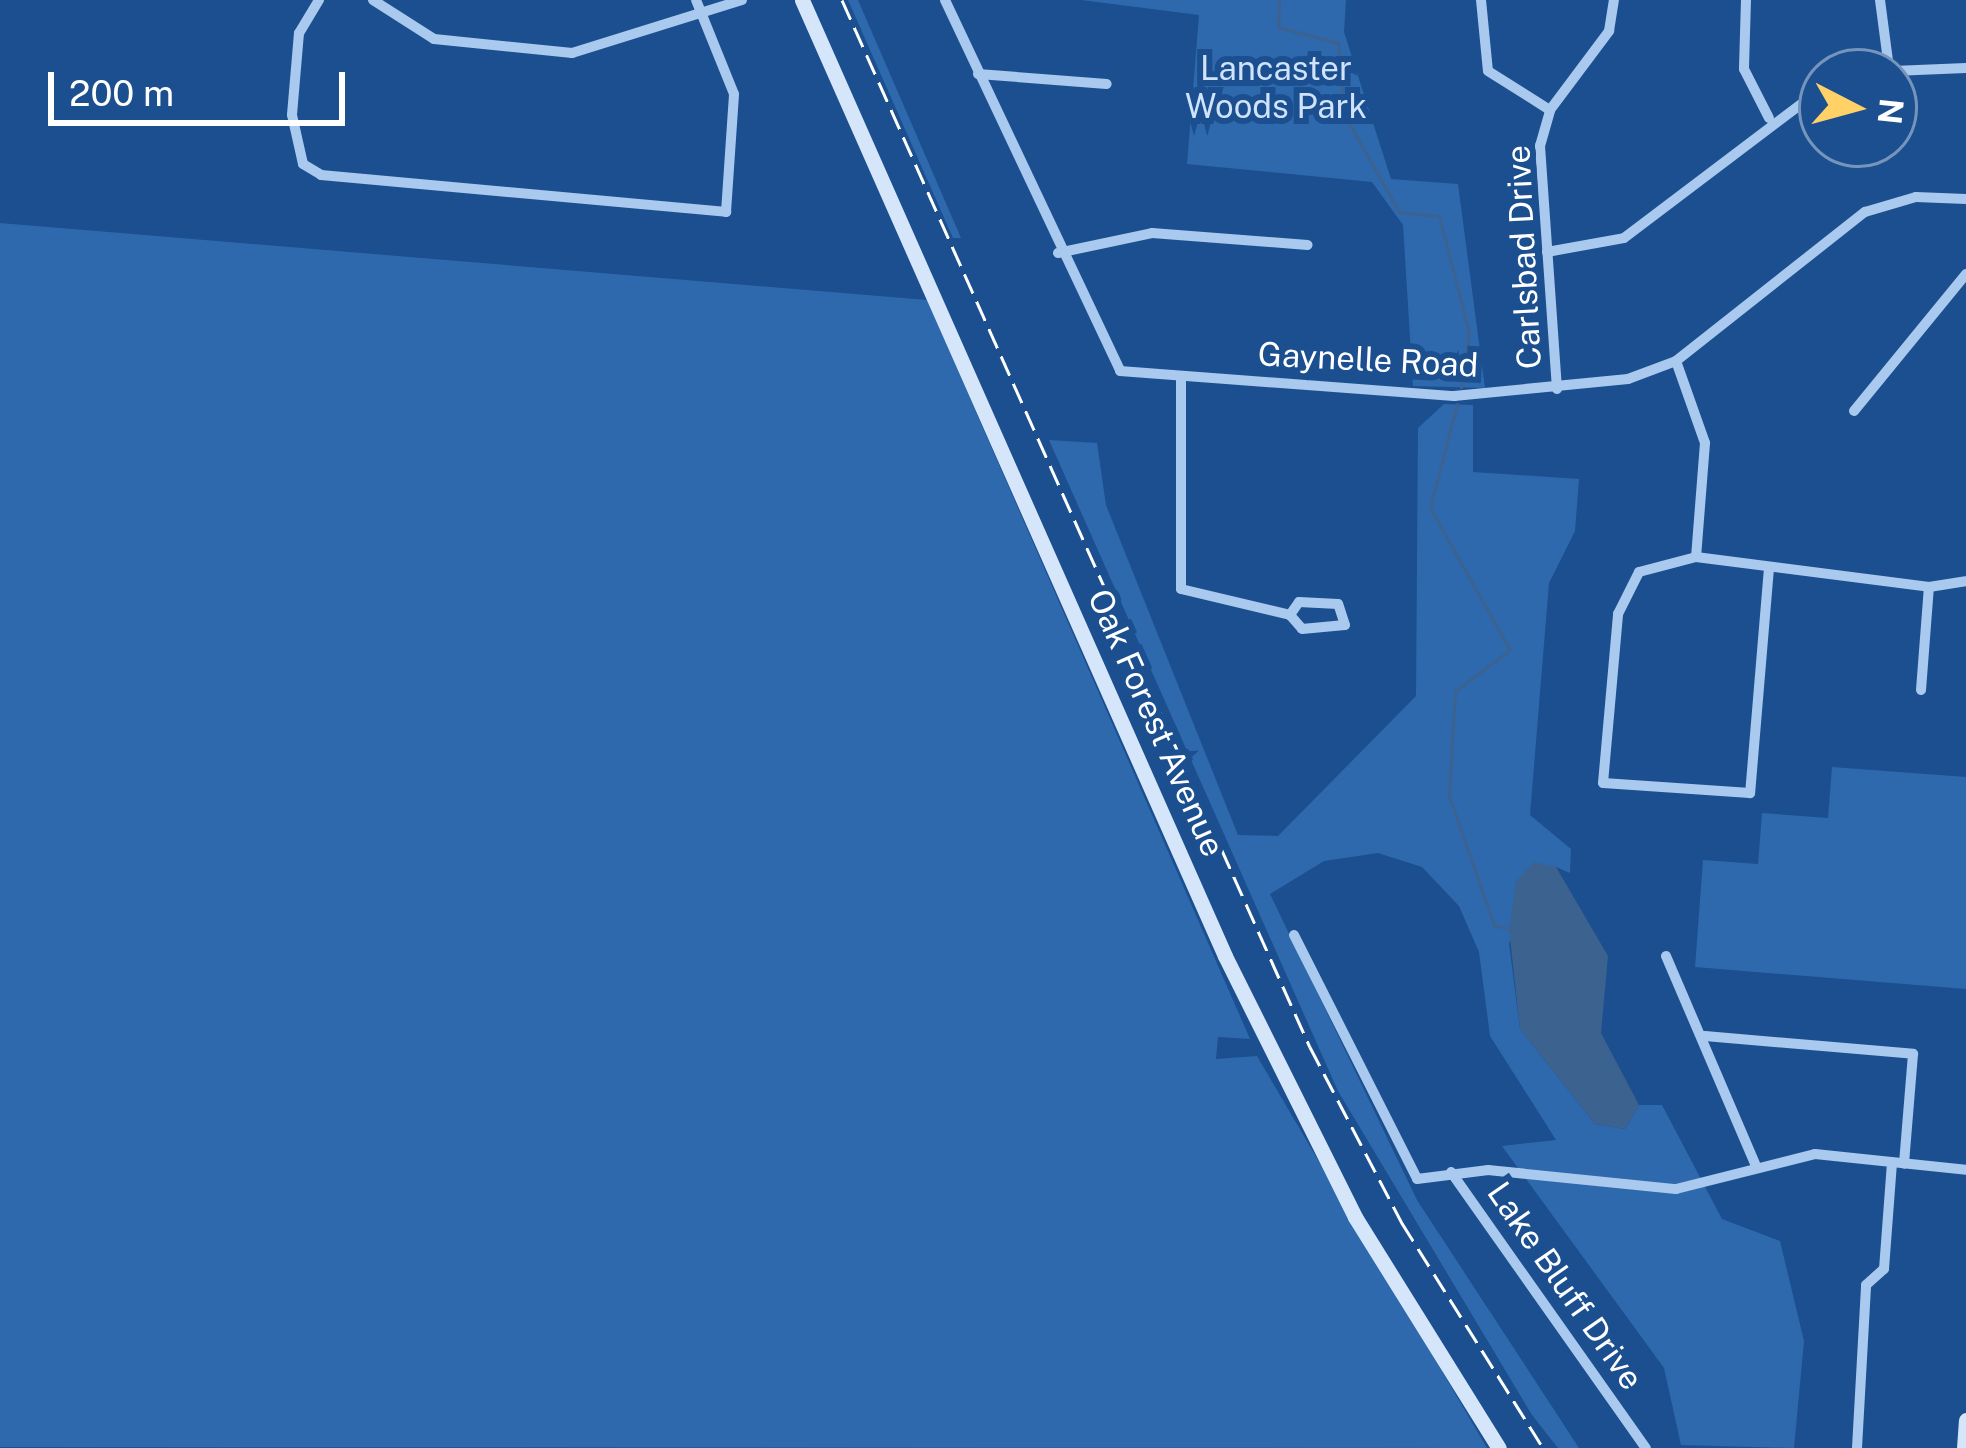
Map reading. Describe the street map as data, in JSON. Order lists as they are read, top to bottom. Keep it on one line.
{"streets":{"street":["Carlsbad Drive","Gaynelle Road","Oak Forest Avenue","Lake Bluff Drive"]},"crossings":[["Carlsbad Drive","Gaynelle Road"]],"parks":["Lancaster Woods Park"],"scale_bar":"200 m","north":"right"}
